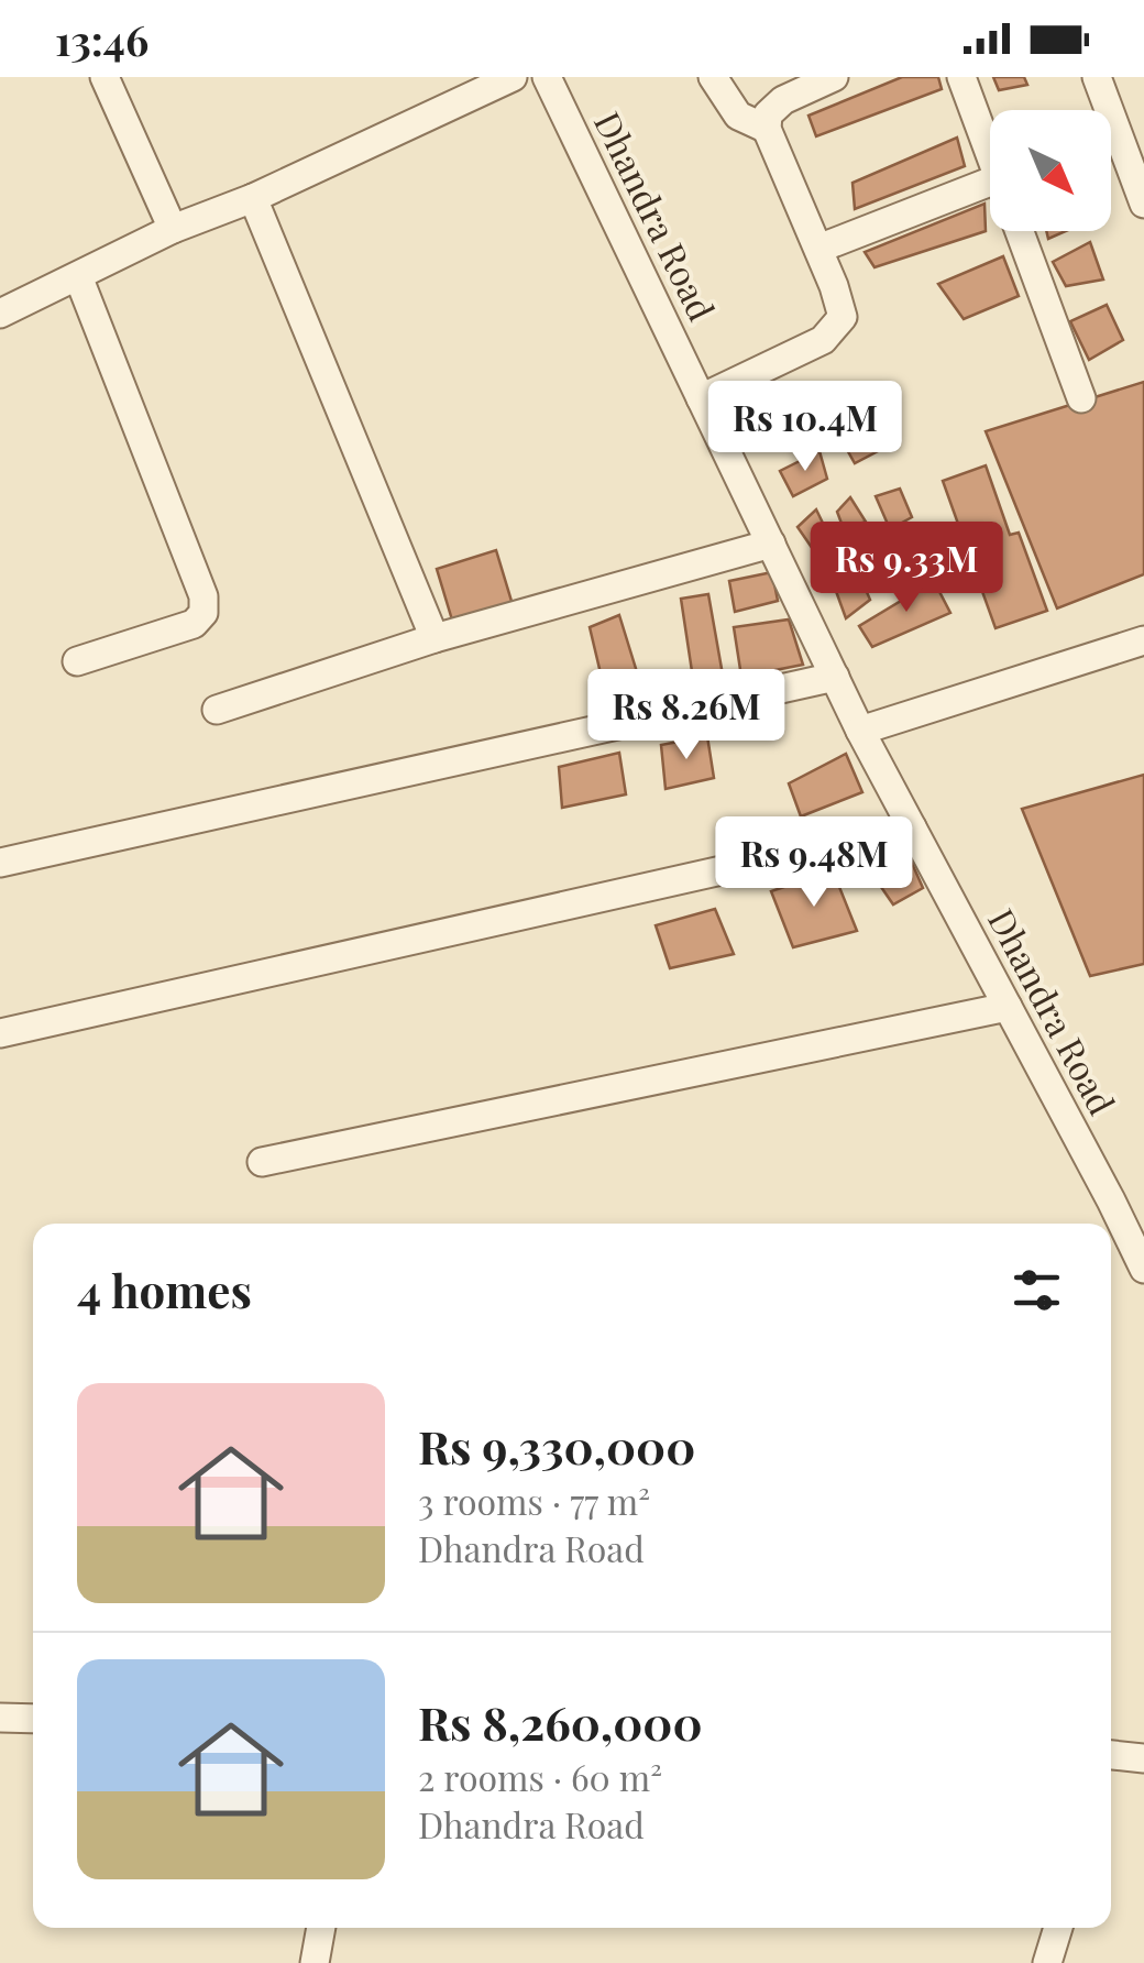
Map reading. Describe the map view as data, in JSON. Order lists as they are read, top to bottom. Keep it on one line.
{"streets":{"street":["Dhandra Road"]},"north":"bottom right","page":{"status":"13:46","price":["Rs 10.4M","Rs 9.33M","Rs 8.26M","Rs 9.48M"],"heading":"4 homes","list":[{"name":"Rs 9,330,000","note":"3 rooms · 77 m² · Dhandra Road"},{"name":"Rs 8,260,000","note":"2 rooms · 60 m² · Dhandra Road"}]}}
